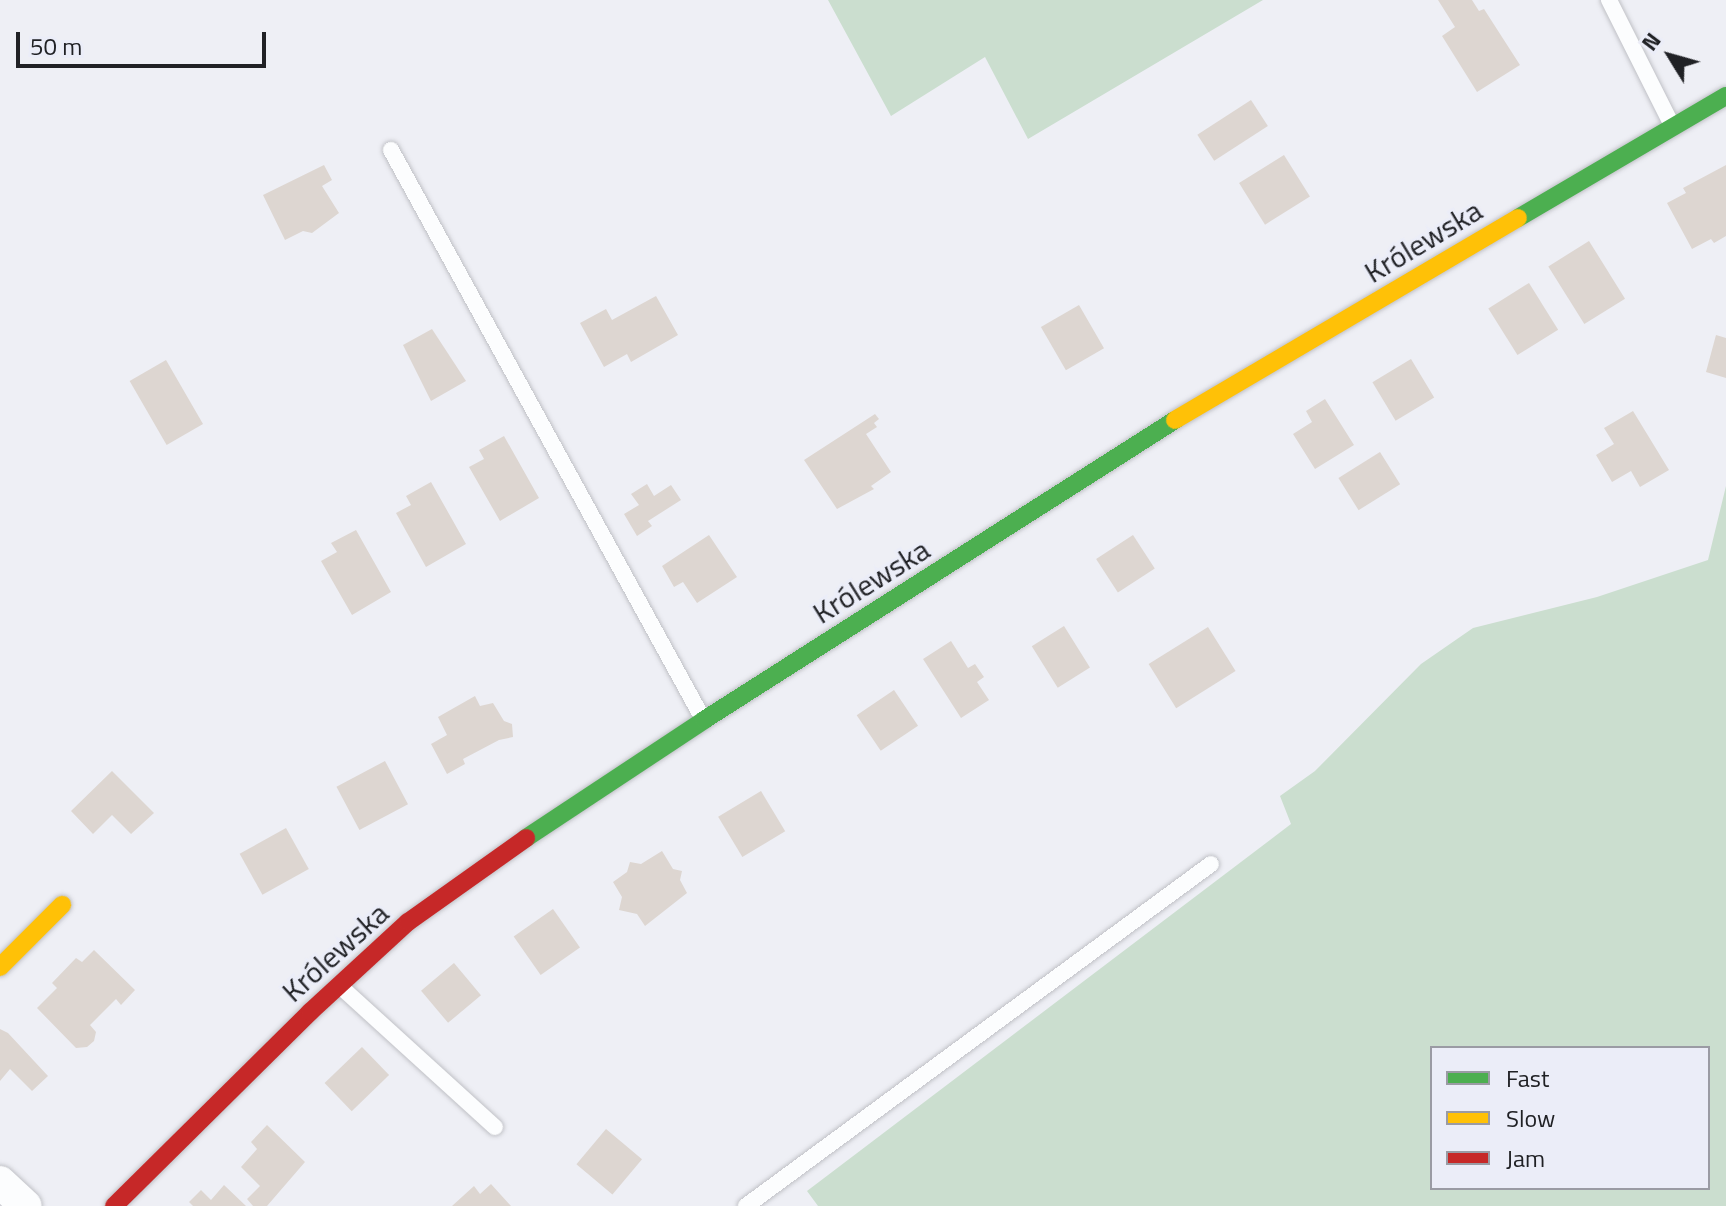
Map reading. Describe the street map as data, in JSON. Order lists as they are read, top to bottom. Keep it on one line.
{"streets":{"street":["Królewska"]},"legend":["Fast","Slow","Jam"],"scale_bar":"50 m","north":"top left"}
